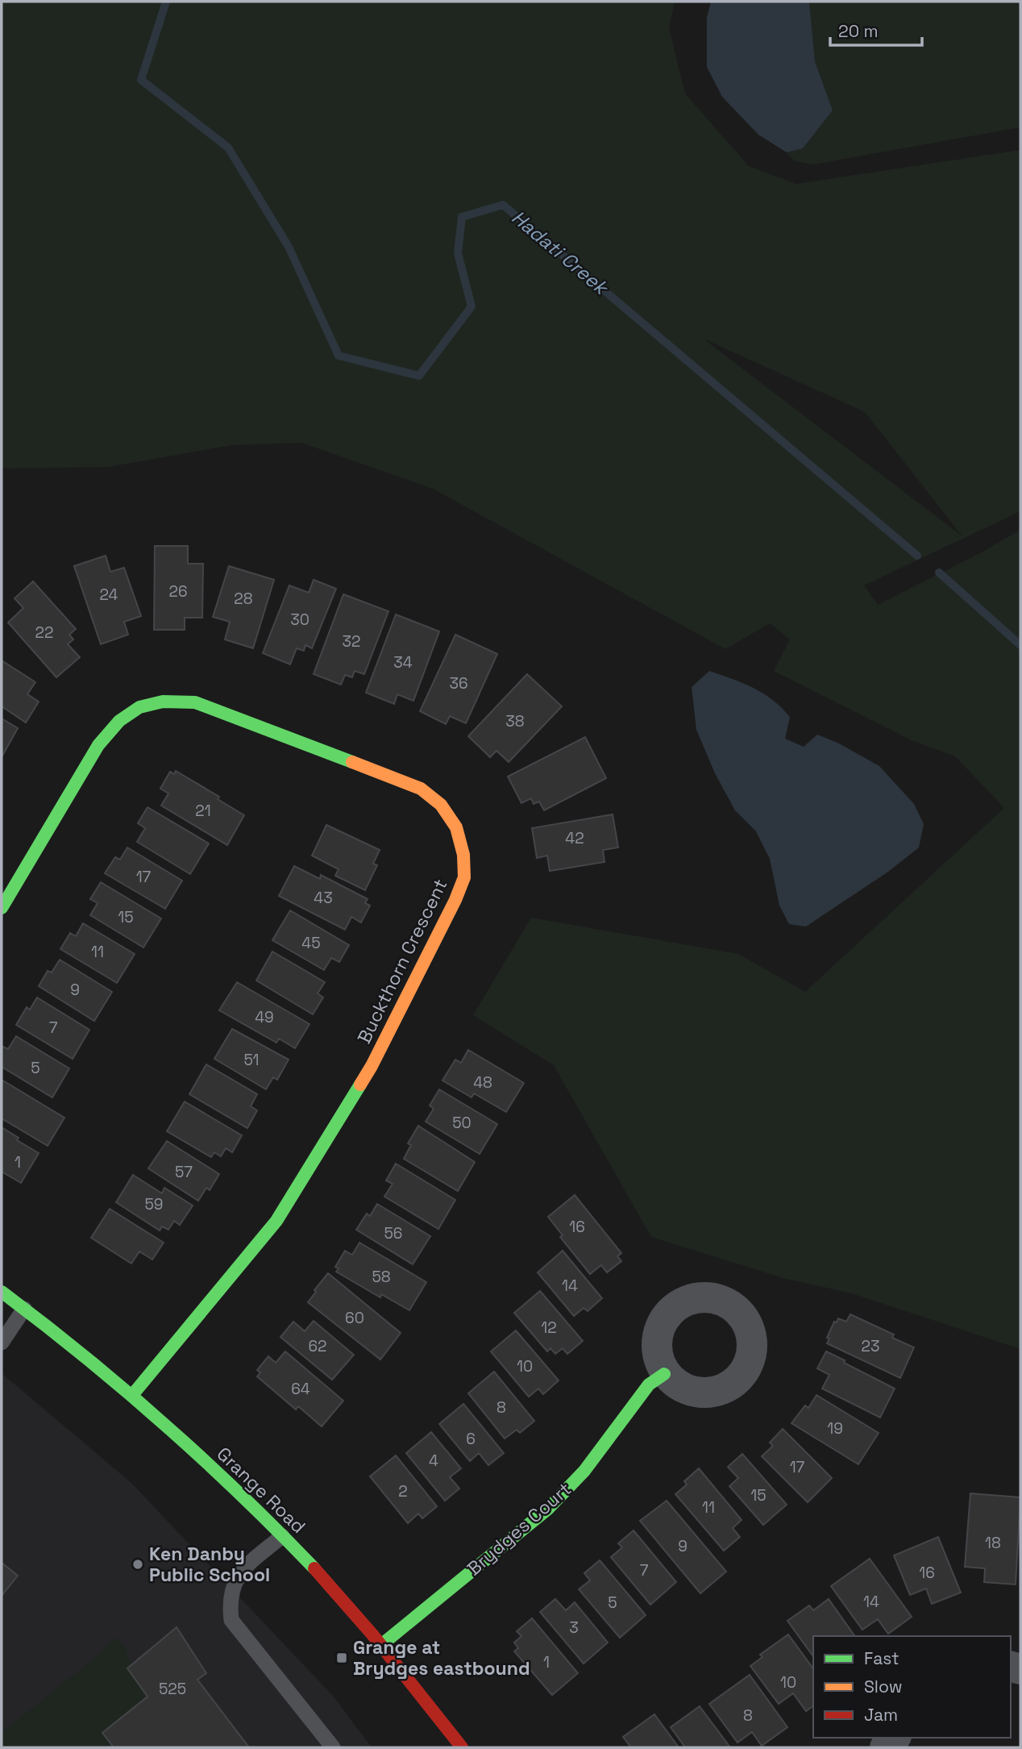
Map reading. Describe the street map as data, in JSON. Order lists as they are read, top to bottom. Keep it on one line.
{"streets":{"street":["Buckthorn Crescent","Grange Road","Brydges Court"]},"crossings":[["Buckthorn Crescent","Grange Road"],["Grange Road","Brydges Court"]],"water":["Hadati Creek"],"places":{"other":["Ken Danby Public School"],"transit":["Grange at Brydges eastbound"]},"house_numbers":["26","24","28","30","22","32","34","36","38","21","42","17","43","15","45","11","9","49","7","51","5","48","50","1","57","59","16","56","58","14","60","12","62","23","10","64","8","19","6","4","17","2","15","11","18","9","7","16","14","5","3","1","10","525","8"],"legend":["Fast","Slow","Jam"],"scale_bar":"20 m"}
